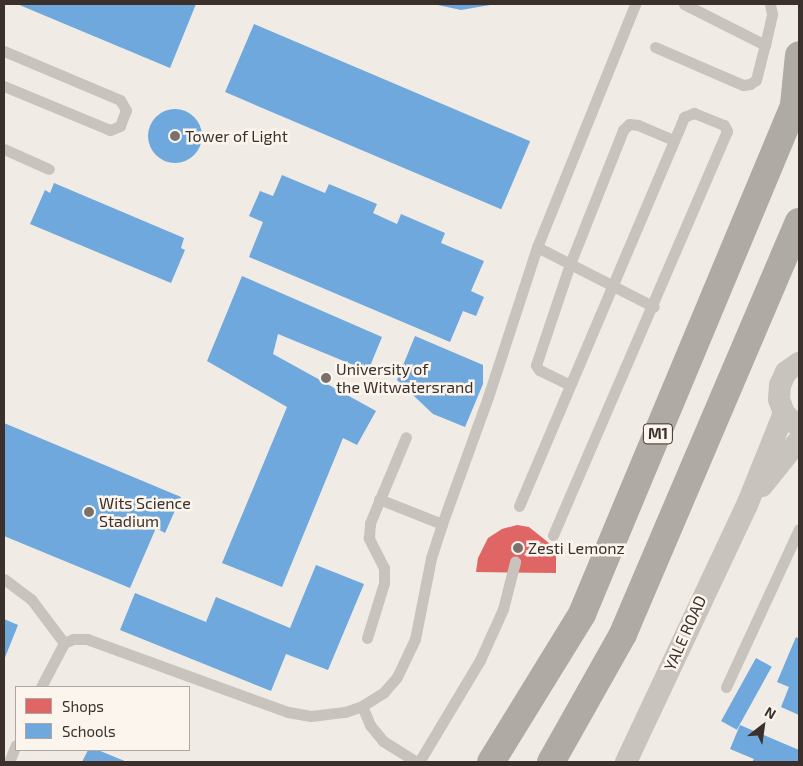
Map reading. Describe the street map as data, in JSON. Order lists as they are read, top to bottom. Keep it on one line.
{"streets":{"highway":["M1"],"street":["YALE ROAD"]},"places":["Tower of Light","University of the Witwatersrand","Wits Science Stadium","Zesti Lemonz"],"legend":["Shops","Schools"],"north":"top right"}
